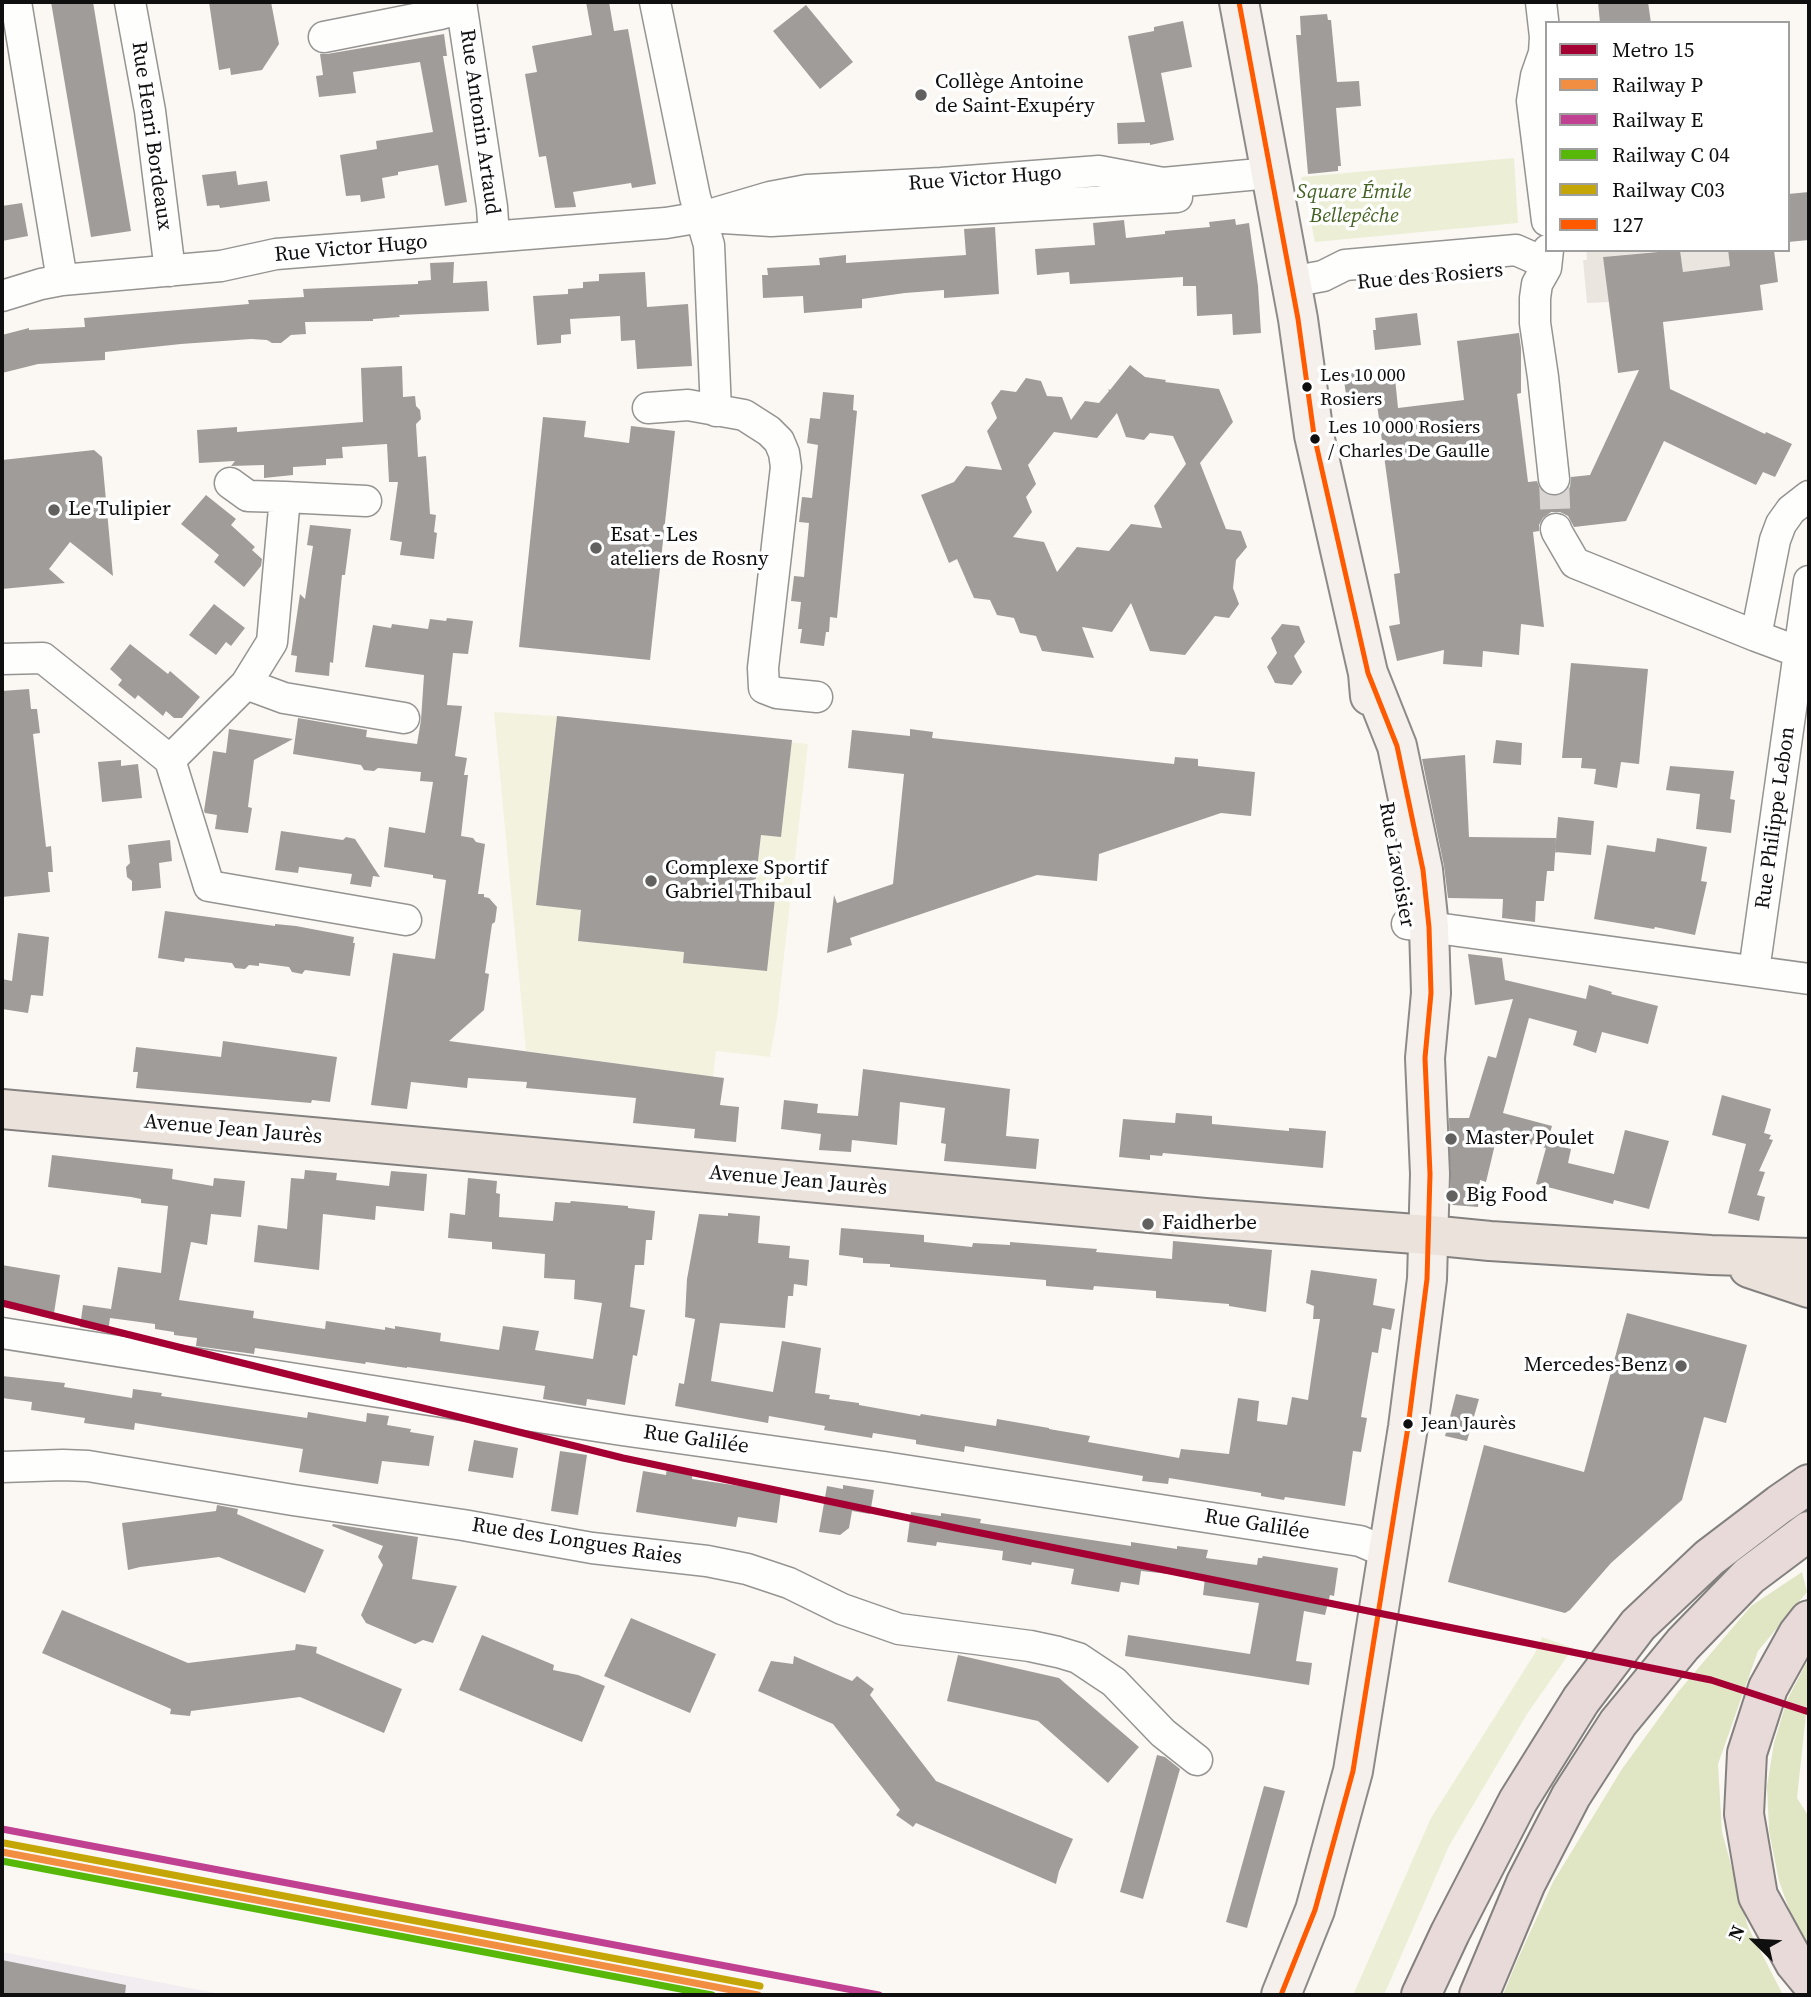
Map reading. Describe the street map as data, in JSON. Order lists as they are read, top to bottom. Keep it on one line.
{"streets":{"main road":["Avenue Jean Jaurès"],"street":["Rue Antonin Artaud","Rue Henri Bordeaux","Rue Victor Hugo","Rue des Rosiers","Rue Philippe Lebon","Rue Lavoisier","Rue Galilée","Rue des Longues Raies"]},"crossings":[["Rue Antonin Artaud","Rue Victor Hugo"],["Rue Henri Bordeaux","Rue Victor Hugo"],["Rue Victor Hugo","Rue Lavoisier"],["Rue des Rosiers","Rue Lavoisier"],["Rue Lavoisier","Avenue Jean Jaurès"],["Rue Lavoisier","Rue Galilée"]],"parks":["Square Émile Bellepêche"],"places":["Collège Antoine de Saint-Exupéry","Les 10 000 Rosiers","Les 10 000 Rosiers / Charles De Gaulle","Le Tulipier","Esat - Les ateliers de Rosny","Complexe Sportif Gabriel Thibaul","Master Poulet","Big Food","Faidherbe","Mercedes-Benz","Jean Jaurès"],"lines":["transit line 127","metro line 15","rail line E","rail line C03","rail line P"],"legend":["Metro 15","Railway P","Railway E","Railway C 04","Railway C03","127"],"north":"top left"}
